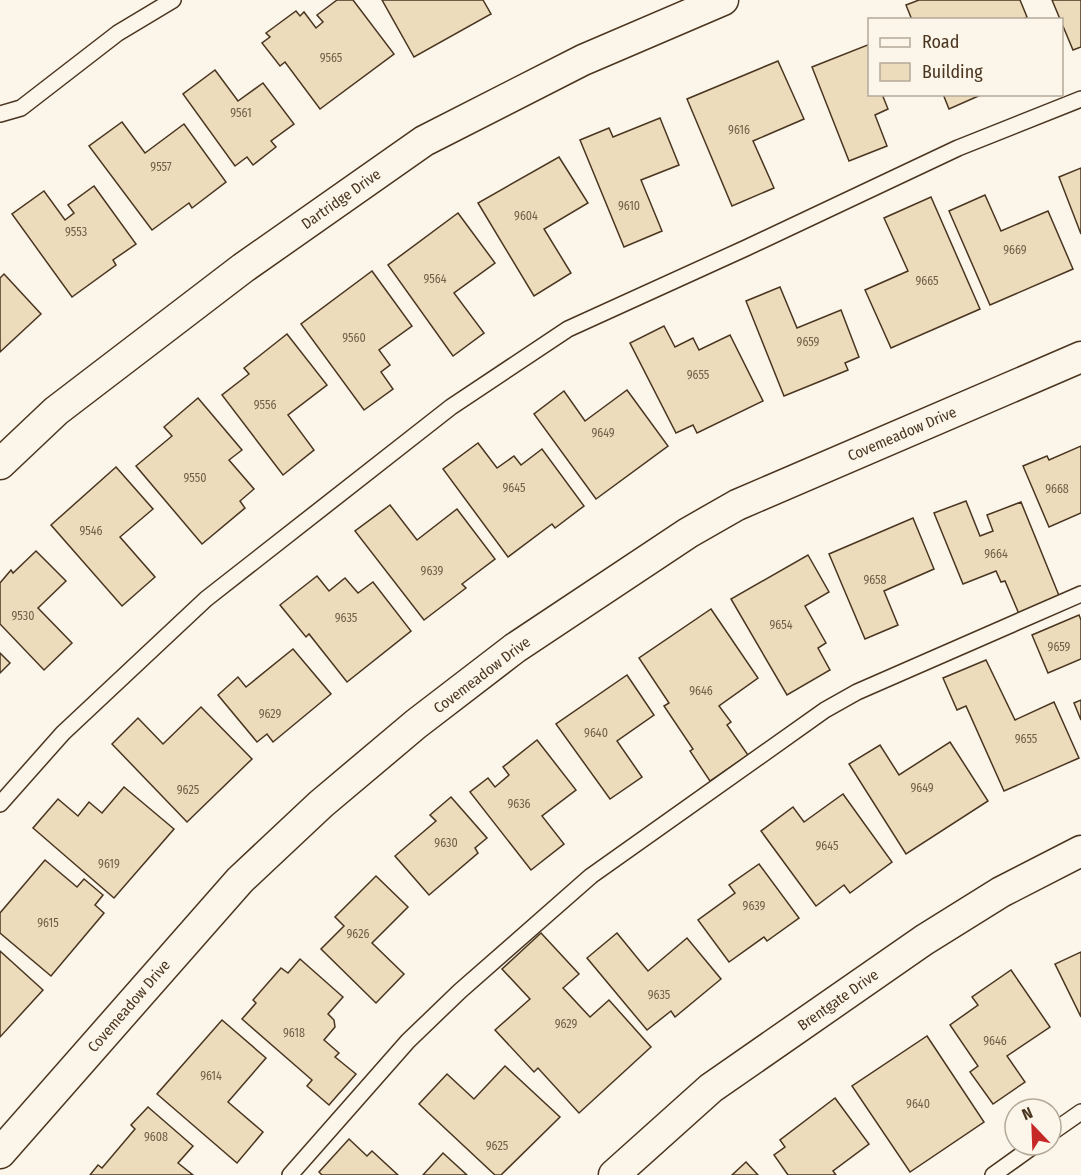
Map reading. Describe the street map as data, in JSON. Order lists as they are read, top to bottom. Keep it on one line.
{"streets":{"street":["Dartridge Drive","Covemeadow Drive","Brentgate Drive"]},"house_numbers":["9565","9561","9616","9557","9610","9604","9553","9669","9564","9665","9560","9659","9655","9556","9649","9550","9645","9668","9546","9664","9639","9658","9530","9635","9654","9659","9646","9629","9640","9655","9649","9625","9636","9630","9645","9619","9639","9615","9626","9635","9629","9618","9646","9614","9640","9608","9625"],"legend":["Road","Building"],"north":"top left"}
